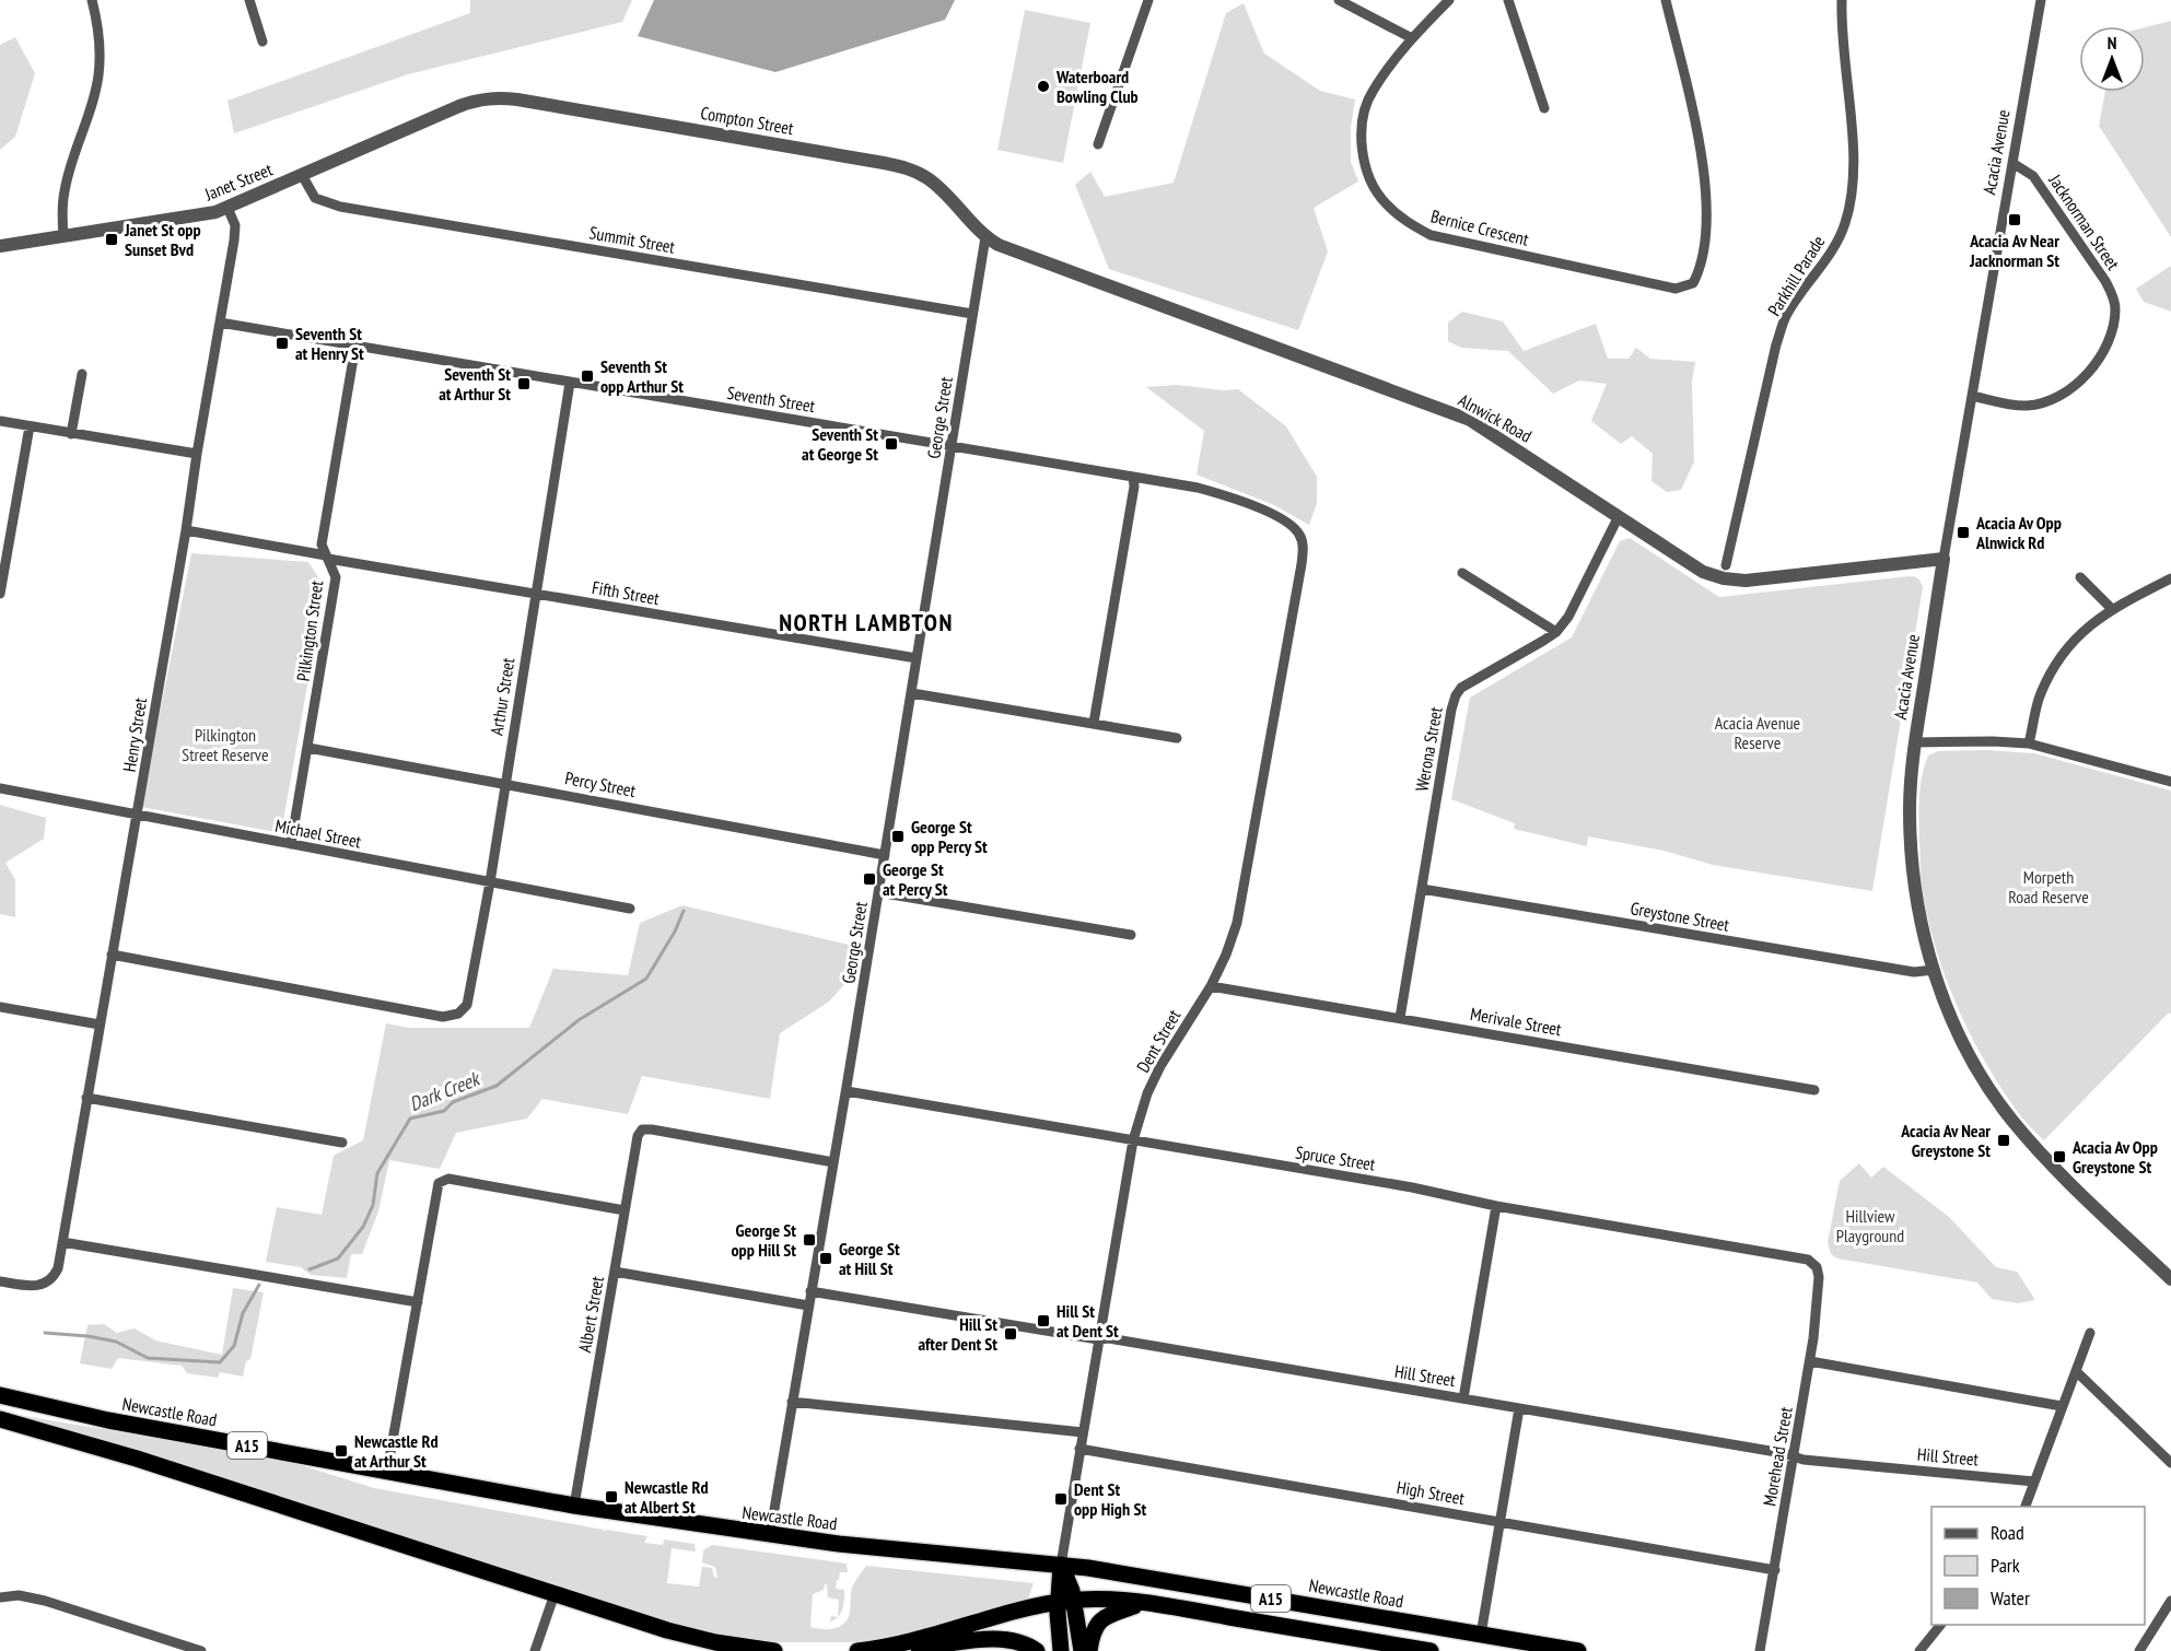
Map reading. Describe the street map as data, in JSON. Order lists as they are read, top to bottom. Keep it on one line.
{"streets":{"highway":["Newcastle Road","A15"],"street":["Compton Street","Acacia Avenue","Janet Street","Jacknorman Street","Bernice Crescent","Summit Street","Parkhill Parade","Seventh Street","George Street","Alnwick Road","Fifth Street","Pilkington Street","Arthur Street","Henry Street","Werona Street","Percy Street","Michael Street","Greystone Street","Merivale Street","Dent Street","Spruce Street","Albert Street","Hill Street","Morehead Street","High Street"]},"crossings":[["Compton Street","Janet Street"],["Compton Street","George Street"],["Compton Street","Alnwick Road"],["Acacia Avenue","Jacknorman Street"],["Acacia Avenue","Alnwick Road"],["Acacia Avenue","Greystone Street"],["Janet Street","Summit Street"],["Janet Street","Henry Street"],["Summit Street","George Street"],["Seventh Street","George Street"],["Seventh Street","Pilkington Street"],["Seventh Street","Arthur Street"],["Seventh Street","Henry Street"],["Seventh Street","Dent Street"],["George Street","Alnwick Road"],["George Street","Fifth Street"],["George Street","Percy Street"],["George Street","Spruce Street"],["George Street","Albert Street"],["George Street","Hill Street"],["George Street","Newcastle Road"],["Alnwick Road","Werona Street"],["Fifth Street","Pilkington Street"],["Fifth Street","Arthur Street"],["Fifth Street","Henry Street"],["Pilkington Street","Percy Street"],["Pilkington Street","Michael Street"],["Arthur Street","Henry Street"],["Arthur Street","Percy Street"],["Arthur Street","Michael Street"],["Henry Street","Michael Street"],["Werona Street","Greystone Street"],["Werona Street","Merivale Street"],["Merivale Street","Dent Street"],["Dent Street","Spruce Street"],["Dent Street","Hill Street"],["Dent Street","Newcastle Road"],["Dent Street","High Street"],["Spruce Street","Morehead Street"],["Albert Street","Newcastle Road"],["Hill Street","Morehead Street"],["Morehead Street","High Street"]],"districts":["NORTH LAMBTON"],"water":["Dark Creek"],"parks":["Acacia Avenue Reserve","Pilkington Street Reserve","Morpeth Road Reserve","Hillview Playground"],"places":{"other":["Waterboard Bowling Club"],"transit":["Acacia Av Near Jacknorman St","Janet St opp Sunset Bvd","Seventh St at Henry St","Seventh St opp Arthur St","Seventh St at Arthur St","Seventh St at George St","Acacia Av Opp Alnwick Rd","George St opp Percy St","George St at Percy St","Acacia Av Near Greystone St","Acacia Av Opp Greystone St","George St opp Hill St","George St at Hill St","Hill St at Dent St","Hill St after Dent St","Newcastle Rd at Arthur St","Newcastle Rd at Albert St","Dent St opp High St"]},"legend":["Road","Park","Water"],"north":"top"}
